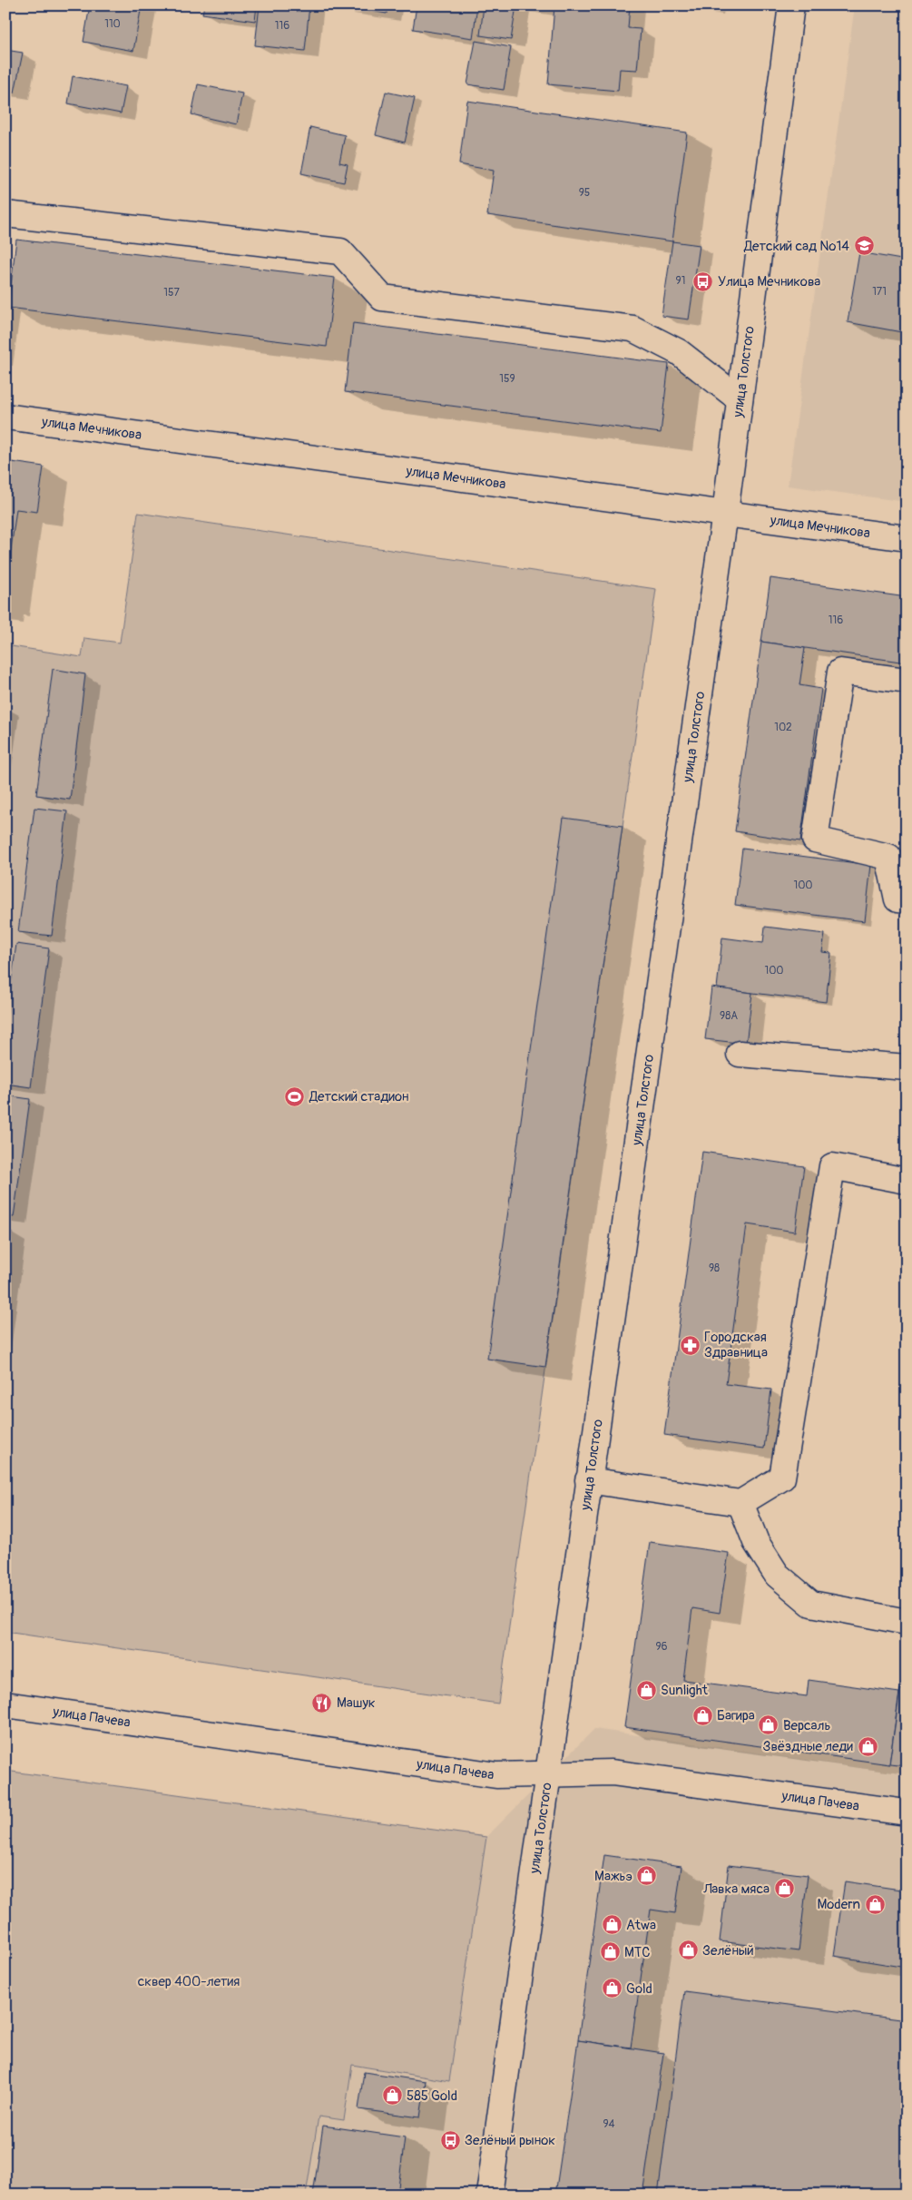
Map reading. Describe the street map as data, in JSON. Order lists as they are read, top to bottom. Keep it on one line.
{"streets":{"street":["улица Толстого","улица Мечникова","улица Пачева"]},"crossings":[["улица Толстого","улица Мечникова"],["улица Толстого","улица Пачева"]],"parks":["сквер 400-летия"],"places":{"school or university":["Детский сад №14"],"bus stop":["Улица Мечникова","Зелёный рынок"],"sports":["Детский стадион"],"pharmacy":["Городская Здравница"],"shop":["Sunlight","Багира","Версаль","Звёздные леди","Мажьэ","Лавка мяса","Modern","Atwa","Зелёный","МТС","Gold","585 Gold"],"restaurant":["Машук"]},"house_numbers":["110","116","95","91","171","157","159","116","102","100","100","98А","98","96","94"]}
